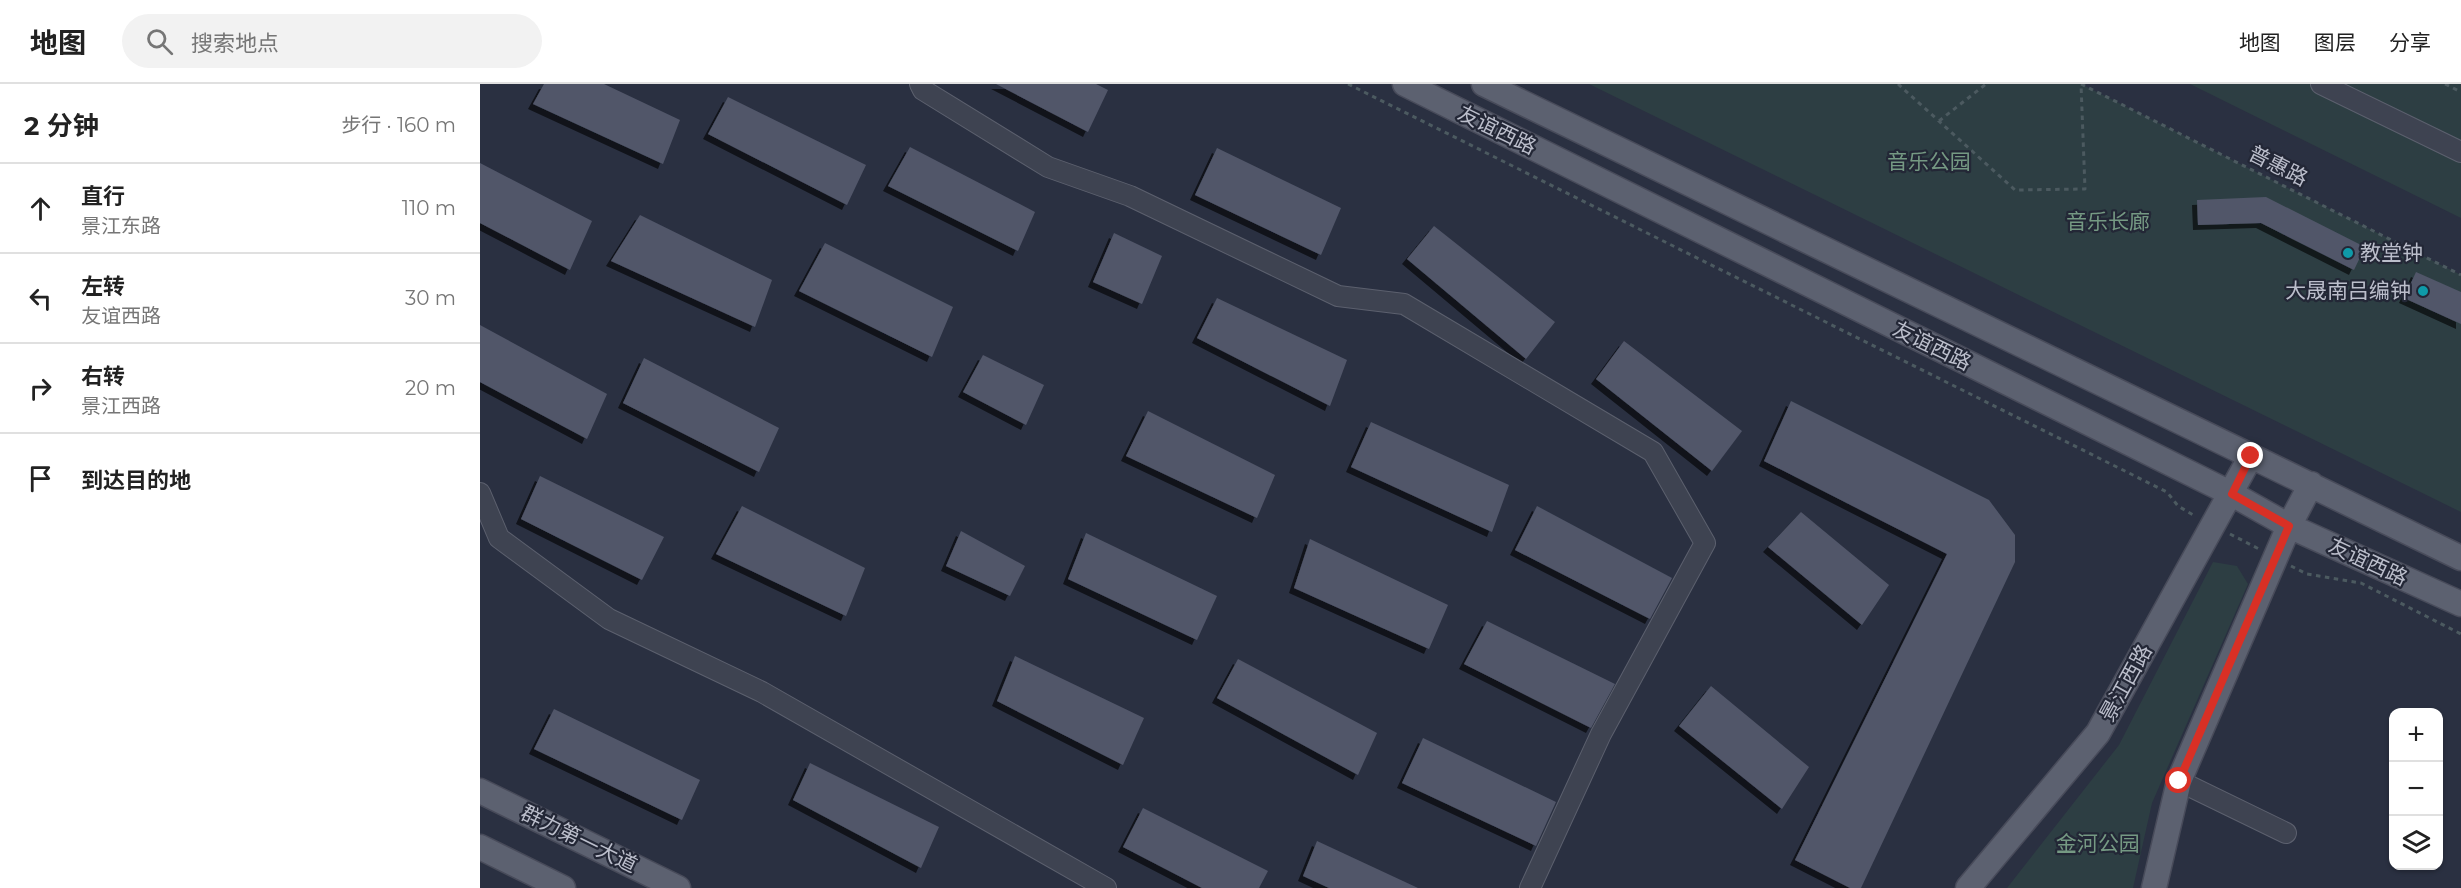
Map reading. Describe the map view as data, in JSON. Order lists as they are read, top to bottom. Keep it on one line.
{"streets":{"main road":["友谊西路","景江西路","群力第一大道"],"path":["普惠路"]},"crossings":[["友谊西路","景江西路"]],"parks":["音乐公园","音乐长廊","金河公园"],"places":["教堂钟","大晟南吕编钟"],"page":{"header":"地图","search":"搜索地点","nav":["地图","图层","分享"],"heading":["2 分钟","步行 · 160 m"],"list":[["直行","景江东路","110 m"],["左转","友谊西路","30 m"],["右转","景江西路","20 m"],"到达目的地"],"map_buttons":["+","−"]}}
